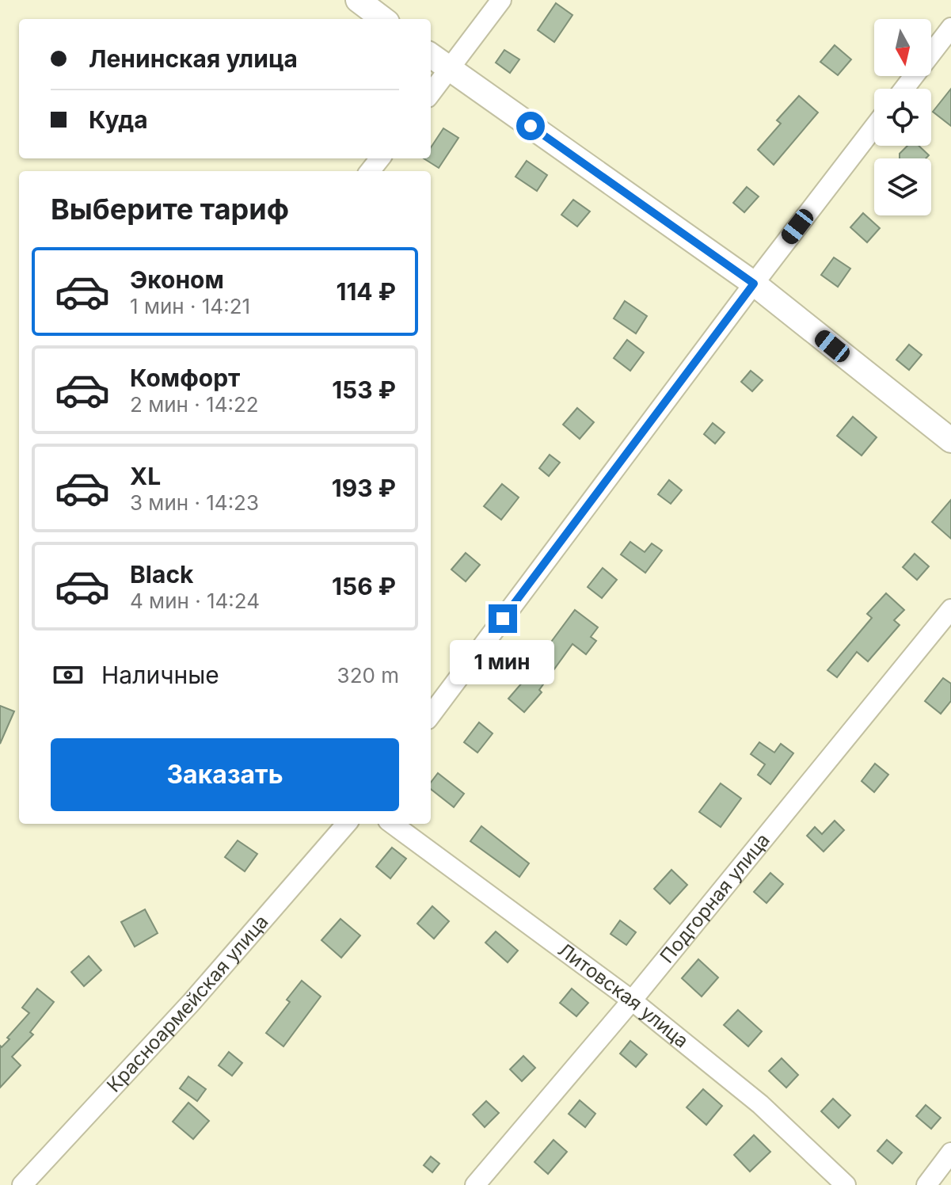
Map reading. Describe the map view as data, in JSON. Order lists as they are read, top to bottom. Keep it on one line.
{"streets":{"street":["Подгорная улица","Литовская улица","Красноармейская улица"]},"crossings":[["Подгорная улица","Литовская улица"]],"north":"bottom","page":{"banner":["Ленинская улица","Куда"],"heading":"Выберите тариф","list":[{"name":"Эконом","note":"1 мин · 14:21","value":"114 ₽"},{"name":"Комфорт","note":"2 мин · 14:22","value":"153 ₽"},{"name":"XL","note":"3 мин · 14:23","value":"193 ₽"},{"name":"Black","note":"4 мин · 14:24","value":"156 ₽"}],"bubble":"1 мин","pay":["Наличные","320 m"],"buttons":"Заказать"}}
